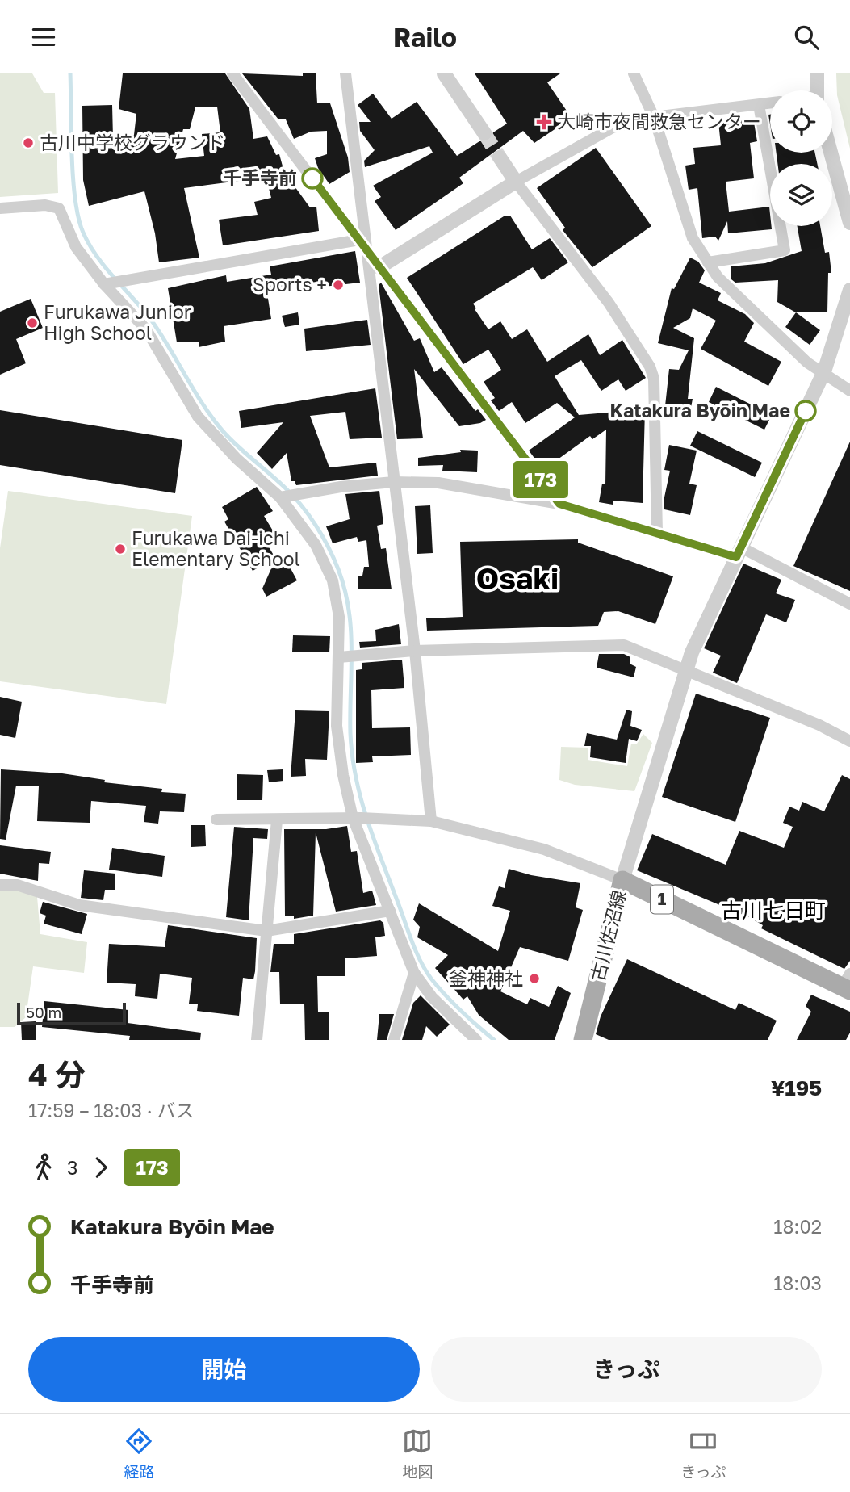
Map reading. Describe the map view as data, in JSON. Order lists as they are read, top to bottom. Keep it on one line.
{"streets":{"main road":["1","古川佐沼線"]},"districts":["Osaki","古川七日町"],"places":{"health":["大崎市夜間救急センター"],"other":["古川中学校グラウンド","千手寺前","Sports +","Furukawa Junior High School","Katakura Byōin Mae","Furukawa Dai-ichi Elementary School","釜神神社"]},"lines":["bus line 173"],"scale_bar":"50 m","page":{"header":"Railo","on_map":"173","scale":"50 m","heading":["4 分","17:59 – 18:03 · バス","¥195"],"legs":["3","173"],"list":[{"name":"Katakura Byōin Mae","value":"18:02"},{"name":"千手寺前","value":"18:03"}],"buttons":["開始","きっぷ"],"tabs":["経路","地図","きっぷ"]}}
